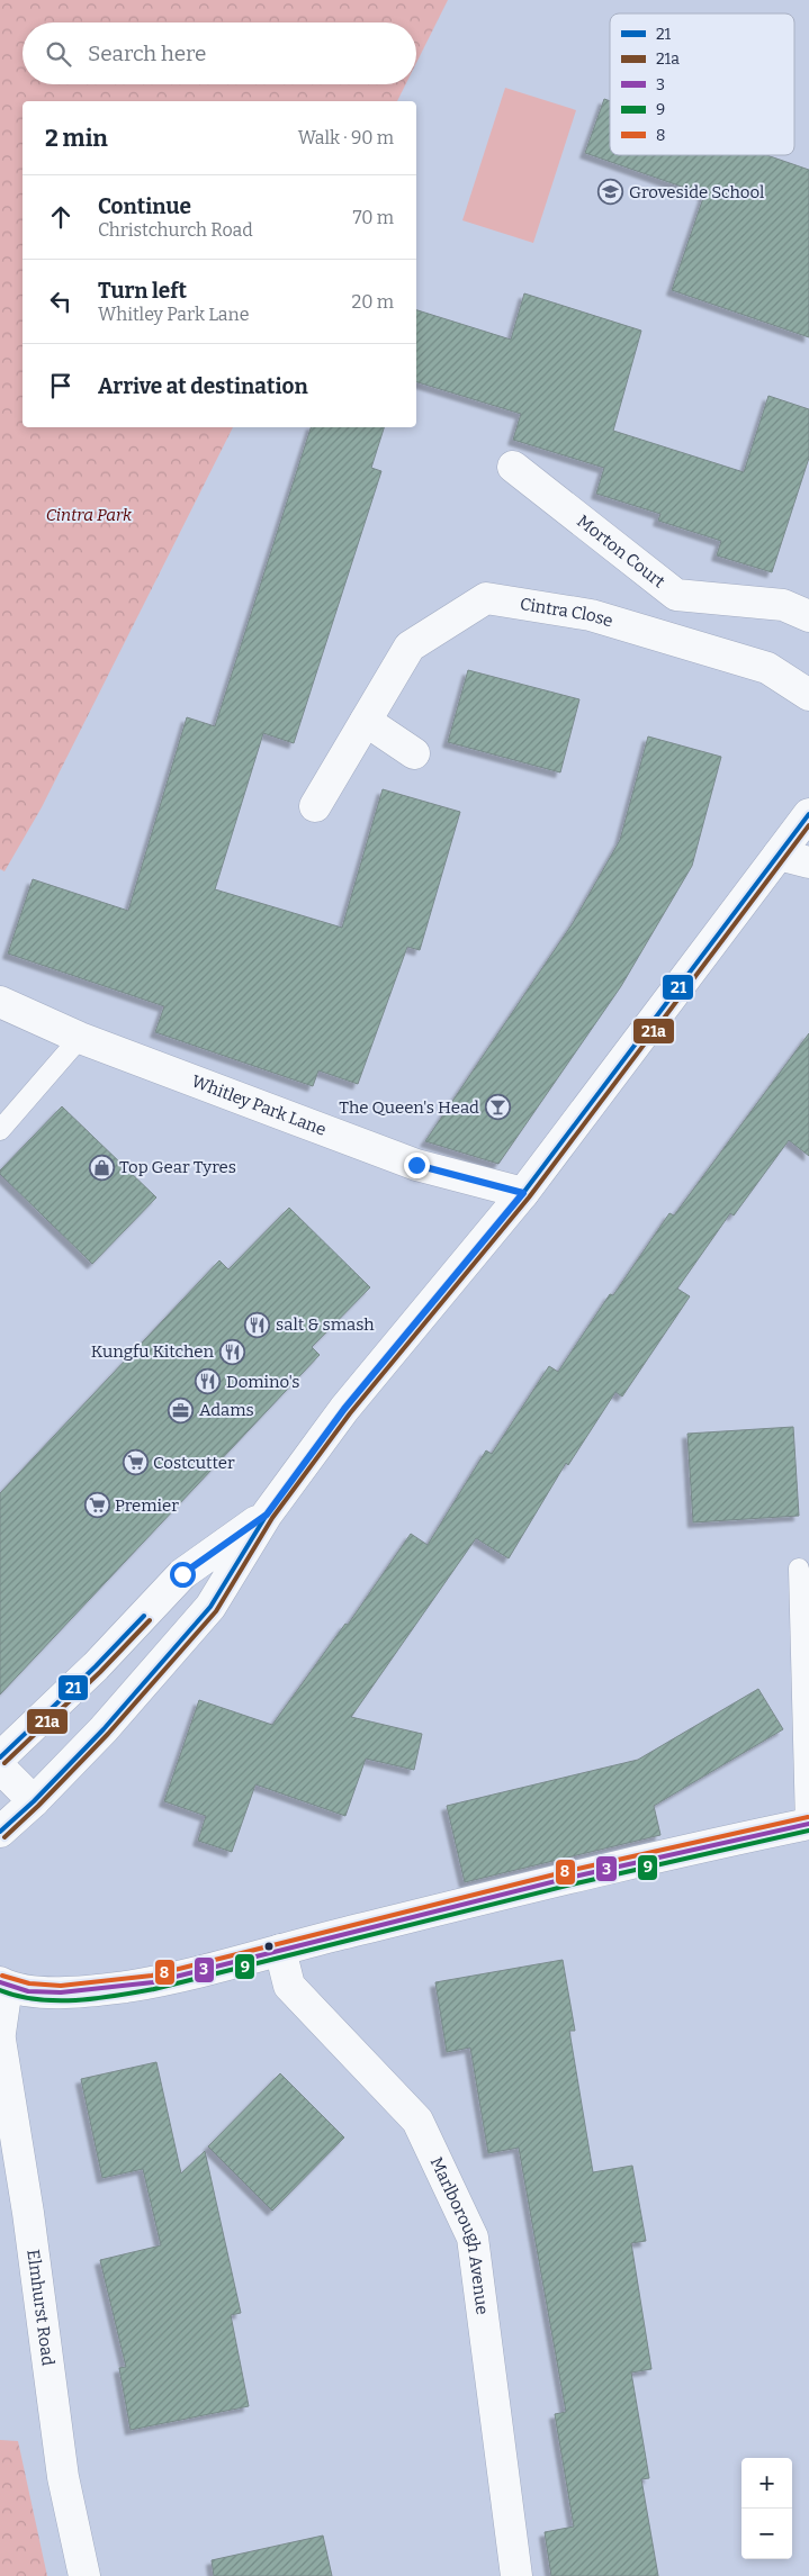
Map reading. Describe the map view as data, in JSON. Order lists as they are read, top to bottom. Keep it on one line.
{"streets":{"street":["Morton Court","Cintra Close","Whitley Park Lane","Marlborough Avenue","Elmhurst Road"]},"parks":["Cintra Park"],"places":{"school or university":["Groveside School"],"bar":["The Queen's Head"],"shop":["Top Gear Tyres"],"restaurant":["salt & smash","Kungfu Kitchen","Domino's"],"office":["Adams"],"supermarket":["Costcutter","Premier"]},"lines":["transit line 21","transit line 21a","transit line 8","transit line 3","transit line 9"],"legend":["21","21a","3","9","8"],"page":{"search":"Search here","heading":["2 min","Walk · 90 m"],"list":[["Continue","Christchurch Road","70 m"],["Turn left","Whitley Park Lane","20 m"],"Arrive at destination"],"map_buttons":["+","−"]}}
